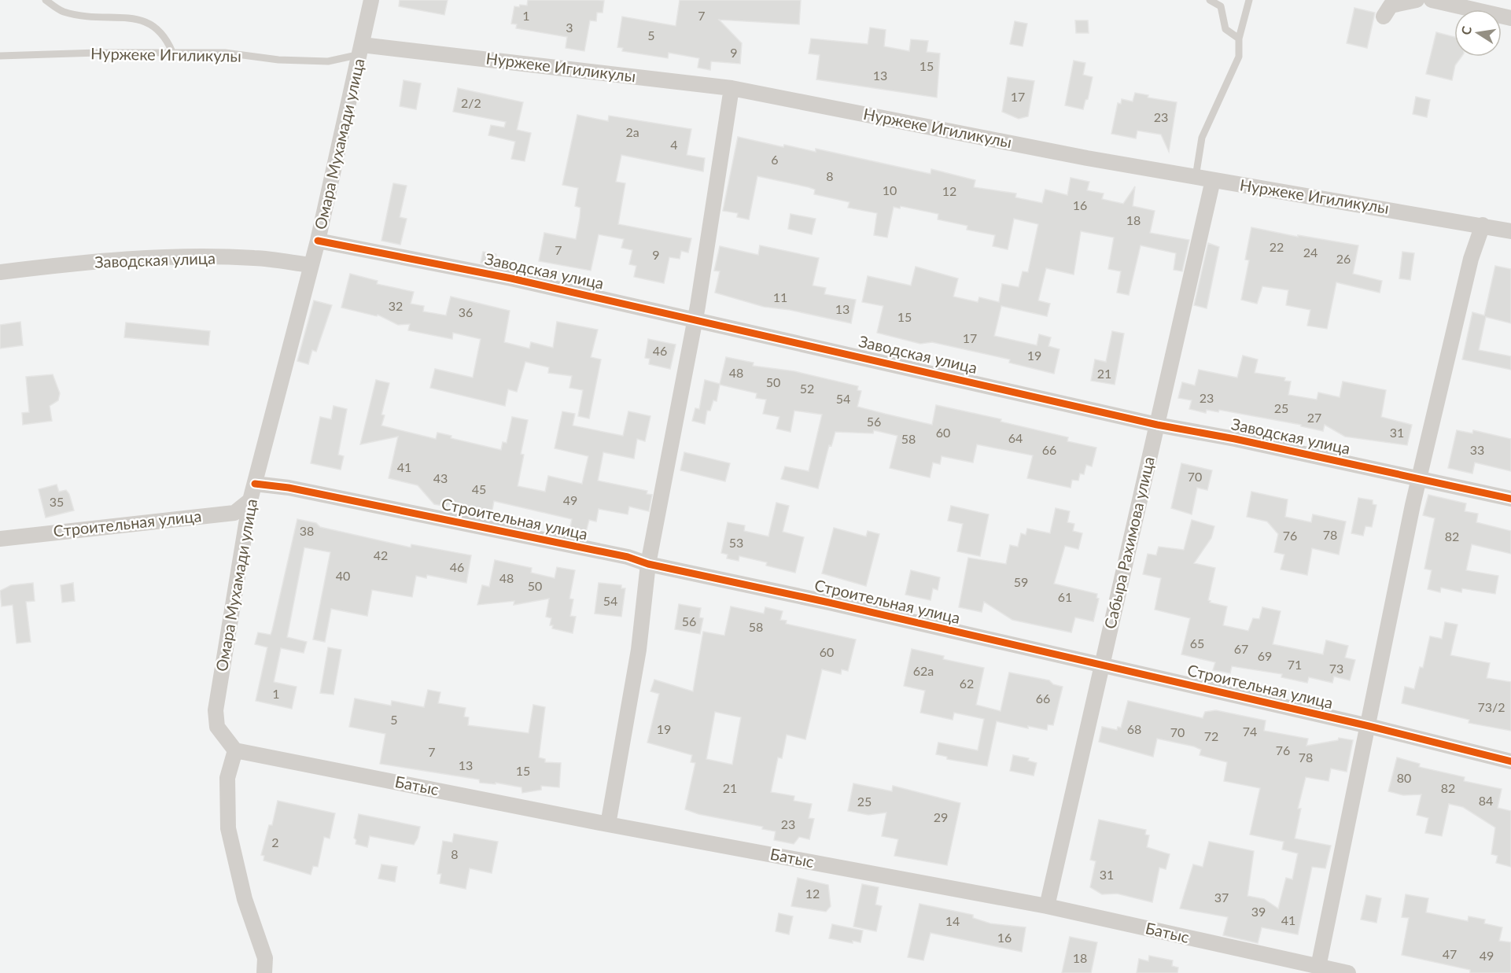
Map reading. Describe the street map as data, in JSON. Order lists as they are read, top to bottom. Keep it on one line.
{"streets":{"street":["Нуржеке Игиликулы","Омара Мухамади улица","Заводская улица","Строительная улица","Сабыра Рахимова улица","Батыс"]},"crossings":[["Нуржеке Игиликулы","Омара Мухамади улица"],["Нуржеке Игиликулы","Сабыра Рахимова улица"],["Омара Мухамади улица","Заводская улица"],["Омара Мухамади улица","Строительная улица"],["Омара Мухамади улица","Батыс"],["Заводская улица","Сабыра Рахимова улица"],["Строительная улица","Сабыра Рахимова улица"],["Сабыра Рахимова улица","Батыс"]],"house_numbers":["1","7","3","5","9","15","13","17","2/2","23","2а","4","6","8","10","12","16","18","22","7","24","9","26","11","32","13","36","15","17","46","19","48","21","50","52","23","54","25","27","56","60","31","64","58","66","33","41","70","43","45","49","35","38","78","76","82","53","42","46","40","48","59","50","61","54","56","58","65","67","60","69","71","73","62а","62","1","66","73/2","5","19","68","74","70","72","76","7","78","13","15","80","21","82","84","25","29","23","2","8","31","12","37","39","41","14","16","47","49","18"],"north":"left"}
